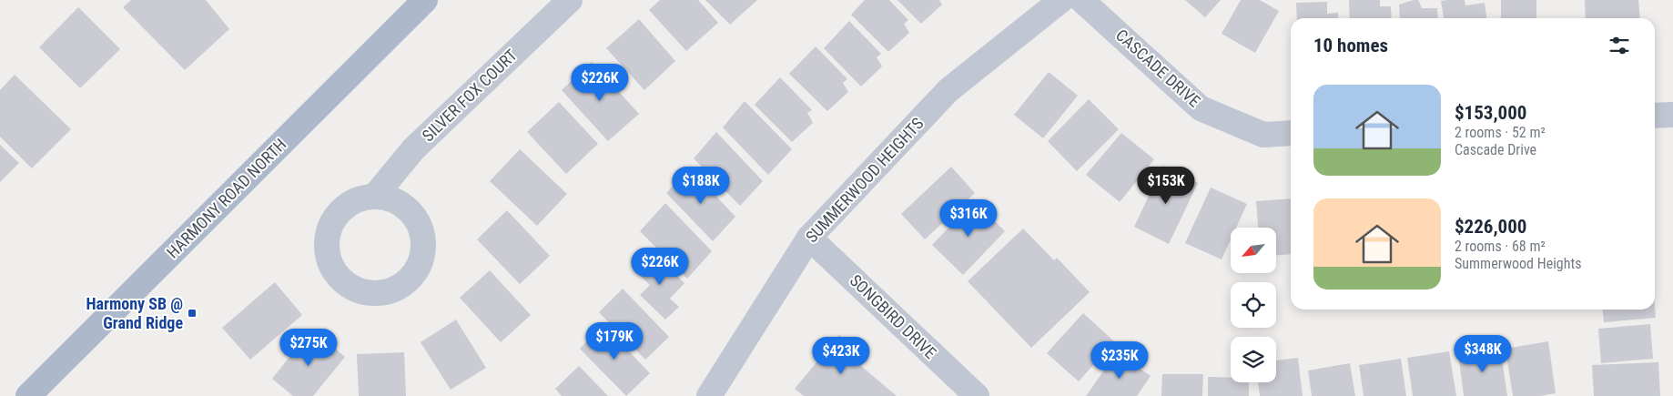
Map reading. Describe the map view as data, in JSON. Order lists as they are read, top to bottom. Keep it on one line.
{"streets":{"main road":["HARMONY ROAD NORTH"],"street":["CASCADE DRIVE","SILVER FOX COURT","SUMMERWOOD HEIGHTS","SONGBIRD DRIVE"]},"crossings":[["SUMMERWOOD HEIGHTS","SONGBIRD DRIVE"]],"places":{"transit":["Harmony SB @ Grand Ridge"]},"north":"bottom left","page":{"heading":"10 homes","price":["$226K","$188K","$153K","$316K","$226K","$179K","$275K","$348K","$423K","$235K"],"list":[{"name":"$153,000","note":"2 rooms · 52 m² · Cascade Drive"},{"name":"$226,000","note":"2 rooms · 68 m² · Summerwood Heights"}]}}
